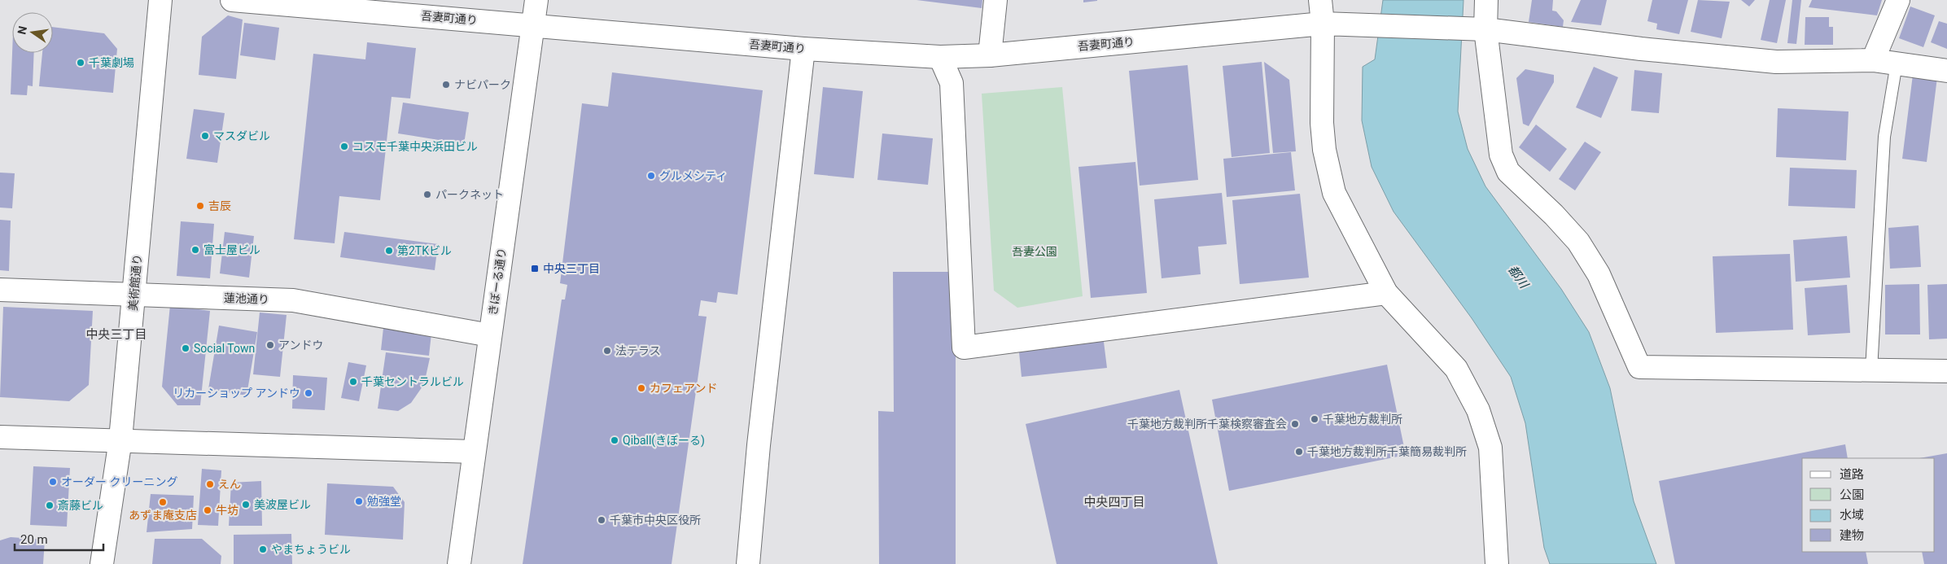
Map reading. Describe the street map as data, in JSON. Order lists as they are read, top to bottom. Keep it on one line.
{"streets":{"street":["吾妻町通り","きぼーる通り","美術館通り","蓮池通り"]},"crossings":[["吾妻町通り","きぼーる通り"],["きぼーる通り","蓮池通り"],["美術館通り","蓮池通り"]],"districts":["中央三丁目","中央四丁目"],"water":["都川"],"parks":["吾妻公園"],"places":{"other":["千葉劇場","ナビパーク","マスダビル","コスモ千葉中央浜田ビル","グルメシティ","パークネット","吉辰","富士屋ビル","第2TKビル","アンドウ","Social Town","法テラス","千葉セントラルビル","カフェアンド","リカーショップ アンドウ","千葉地方裁判所","千葉地方裁判所千葉検察審査会","Qiball(きぼーる)","千葉地方裁判所千葉簡易裁判所","オーダー クリーニング","えん","勉強堂","あずま庵支店","美波屋ビル","斎藤ビル","牛坊","千葉市中央区役所","やまちょうビル"],"transit":["中央三丁目"]},"legend":["道路","公園","水域","建物"],"scale_bar":"20 m","north":"left"}
